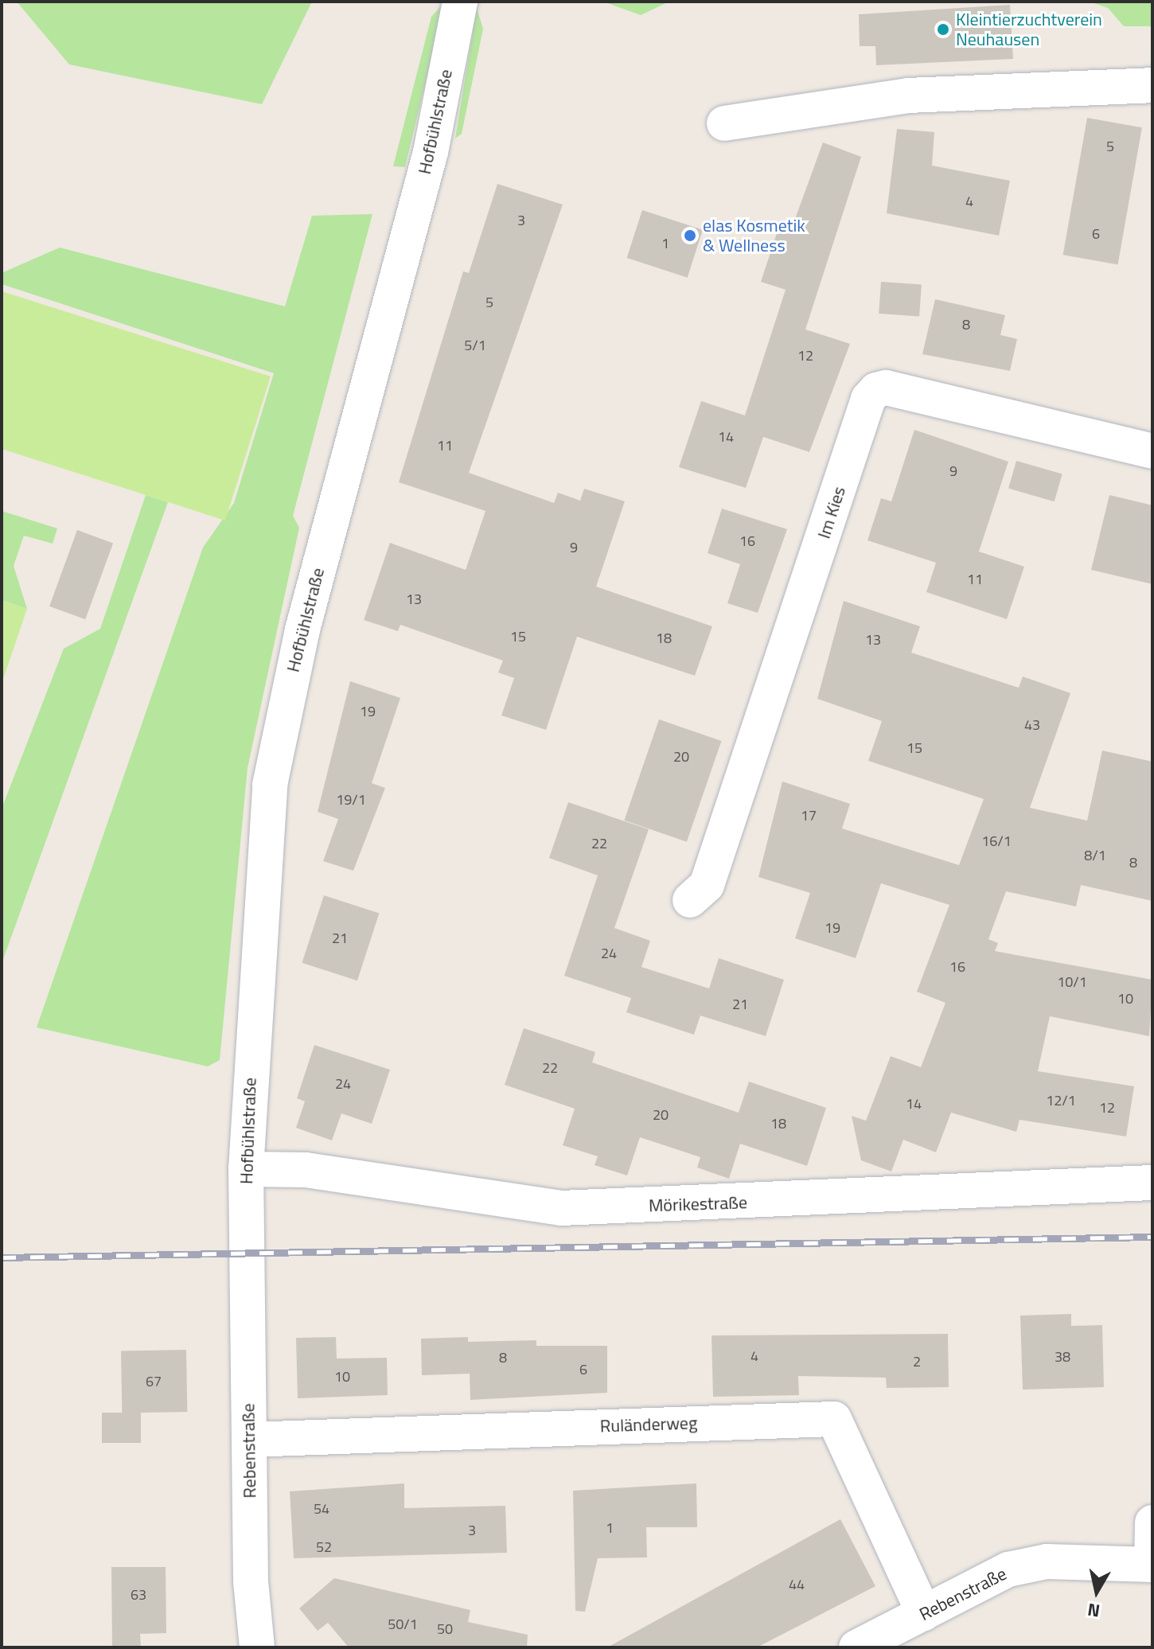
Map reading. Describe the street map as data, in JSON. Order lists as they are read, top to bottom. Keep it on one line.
{"streets":{"street":["Hofbühlstraße","Im Kies","Mörikestraße","Ruländerweg","Rebenstraße"]},"crossings":[["Hofbühlstraße","Mörikestraße"],["Hofbühlstraße","Rebenstraße"],["Ruländerweg","Rebenstraße"]],"places":["Kleintierzuchtverein Neuhausen","elas Kosmetik & Wellness"],"house_numbers":["5","4","3","6","1","5","8","5/1","12","14","11","9","16","9","11","13","15","18","13","19","43","15","20","19/1","17","16/1","22","8/1","8","19","21","24","16","10/1","10","21","22","24","12/1","14","12","20","18","4","38","8","2","6","10","67","54","1","3","52","44","63","50/1","50"],"north":"bottom"}
